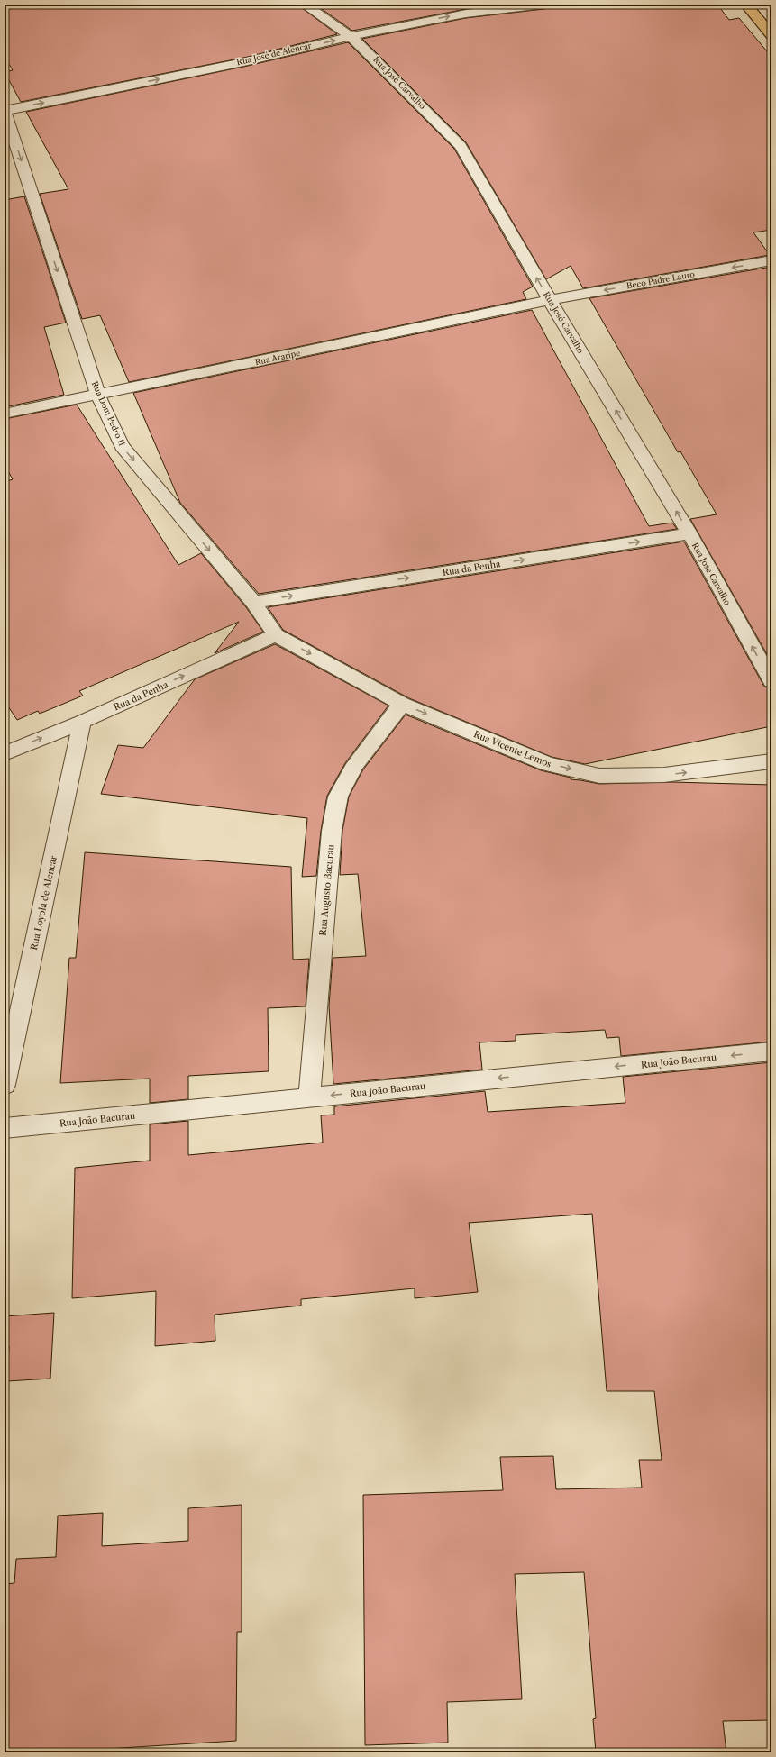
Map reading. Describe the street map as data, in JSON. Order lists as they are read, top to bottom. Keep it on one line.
{"streets":{"street":["Rua José de Alencar","Rua José Carvalho","Beco Padre Lauro","Rua Araripe","Rua Dom Pedro II","Rua da Penha","Rua Vicente Lemos","Rua Augusto Bacurau","Rua Loyola de Alencar","Rua João Bacurau"]},"crossings":[["Rua José de Alencar","Rua José Carvalho"],["Rua José de Alencar","Rua Dom Pedro II"],["Rua José Carvalho","Beco Padre Lauro"],["Rua José Carvalho","Rua Araripe"],["Rua José Carvalho","Rua da Penha"],["Beco Padre Lauro","Rua Araripe"],["Rua Araripe","Rua Dom Pedro II"],["Rua Dom Pedro II","Rua da Penha"],["Rua Dom Pedro II","Rua Vicente Lemos"],["Rua da Penha","Rua Vicente Lemos"],["Rua da Penha","Rua Loyola de Alencar"],["Rua Vicente Lemos","Rua Augusto Bacurau"],["Rua Augusto Bacurau","Rua João Bacurau"]],"one_way":["Rua José de Alencar","Rua José Carvalho","Beco Padre Lauro","Rua Dom Pedro II","Rua da Penha","Rua Vicente Lemos","Rua João Bacurau"]}
